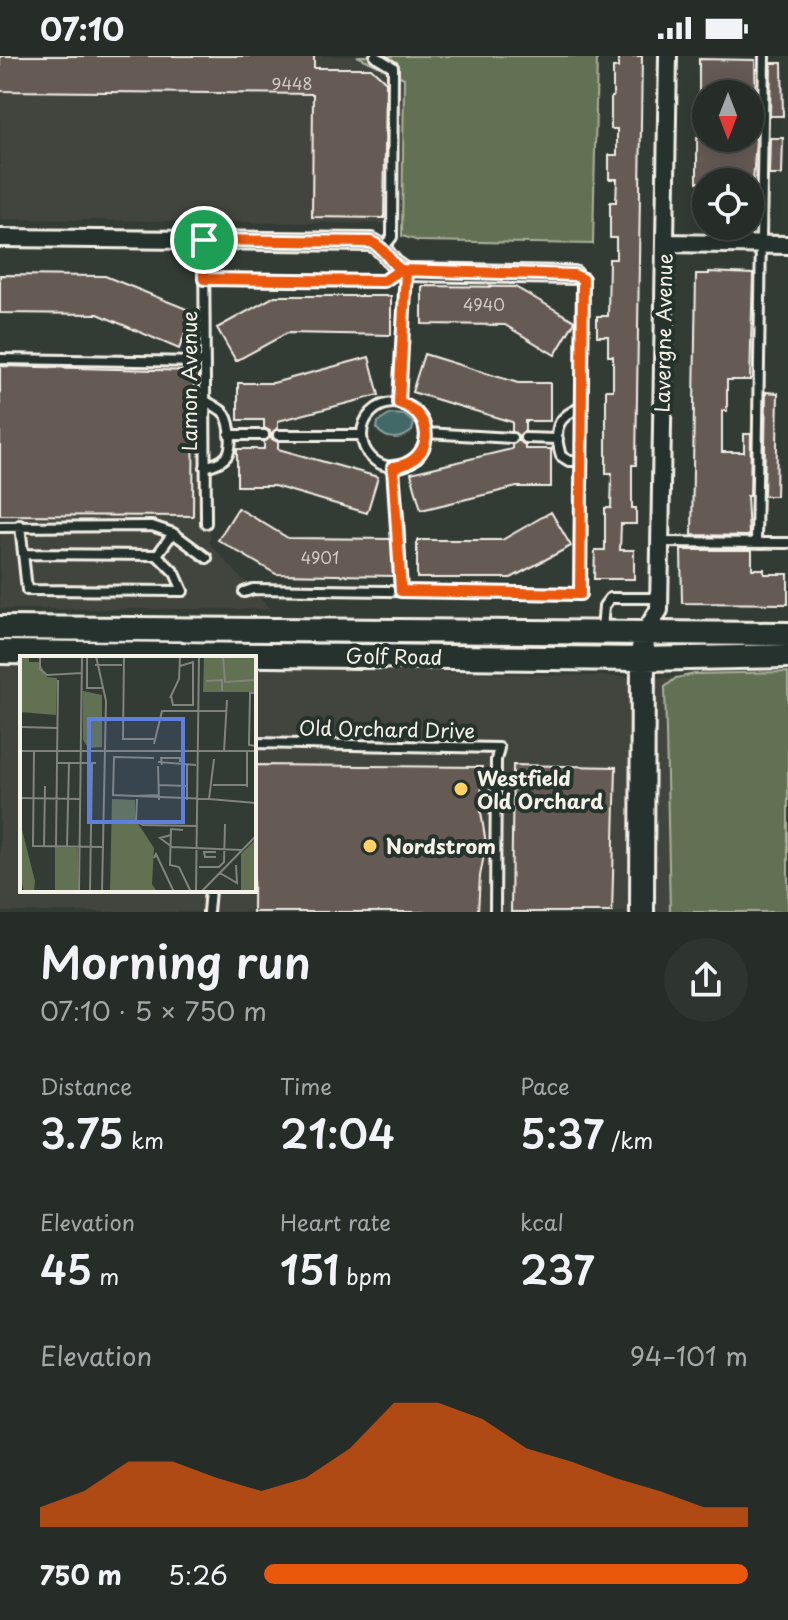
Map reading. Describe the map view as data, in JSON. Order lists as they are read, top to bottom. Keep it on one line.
{"streets":{"main road":["Golf Road"],"street":["Lavergne Avenue"],"lane":["Lamon Avenue","Old Orchard Drive"]},"places":["Westfield Old Orchard","Nordstrom"],"house_numbers":["9448","4940","4901"],"north":"bottom","page":{"status":"07:10","heading":["Morning run","07:10 · 5 × 750 m"],"stats":[["Distance","3.75 km"],["Time","21:04"],["Pace","5:37 /km"],["Elevation","45 m"],["Heart rate","151 bpm"],["kcal","237"]],"chart":["Elevation","94–101 m"],"list":[{"name":"750 m","note":"5:26"}]}}
